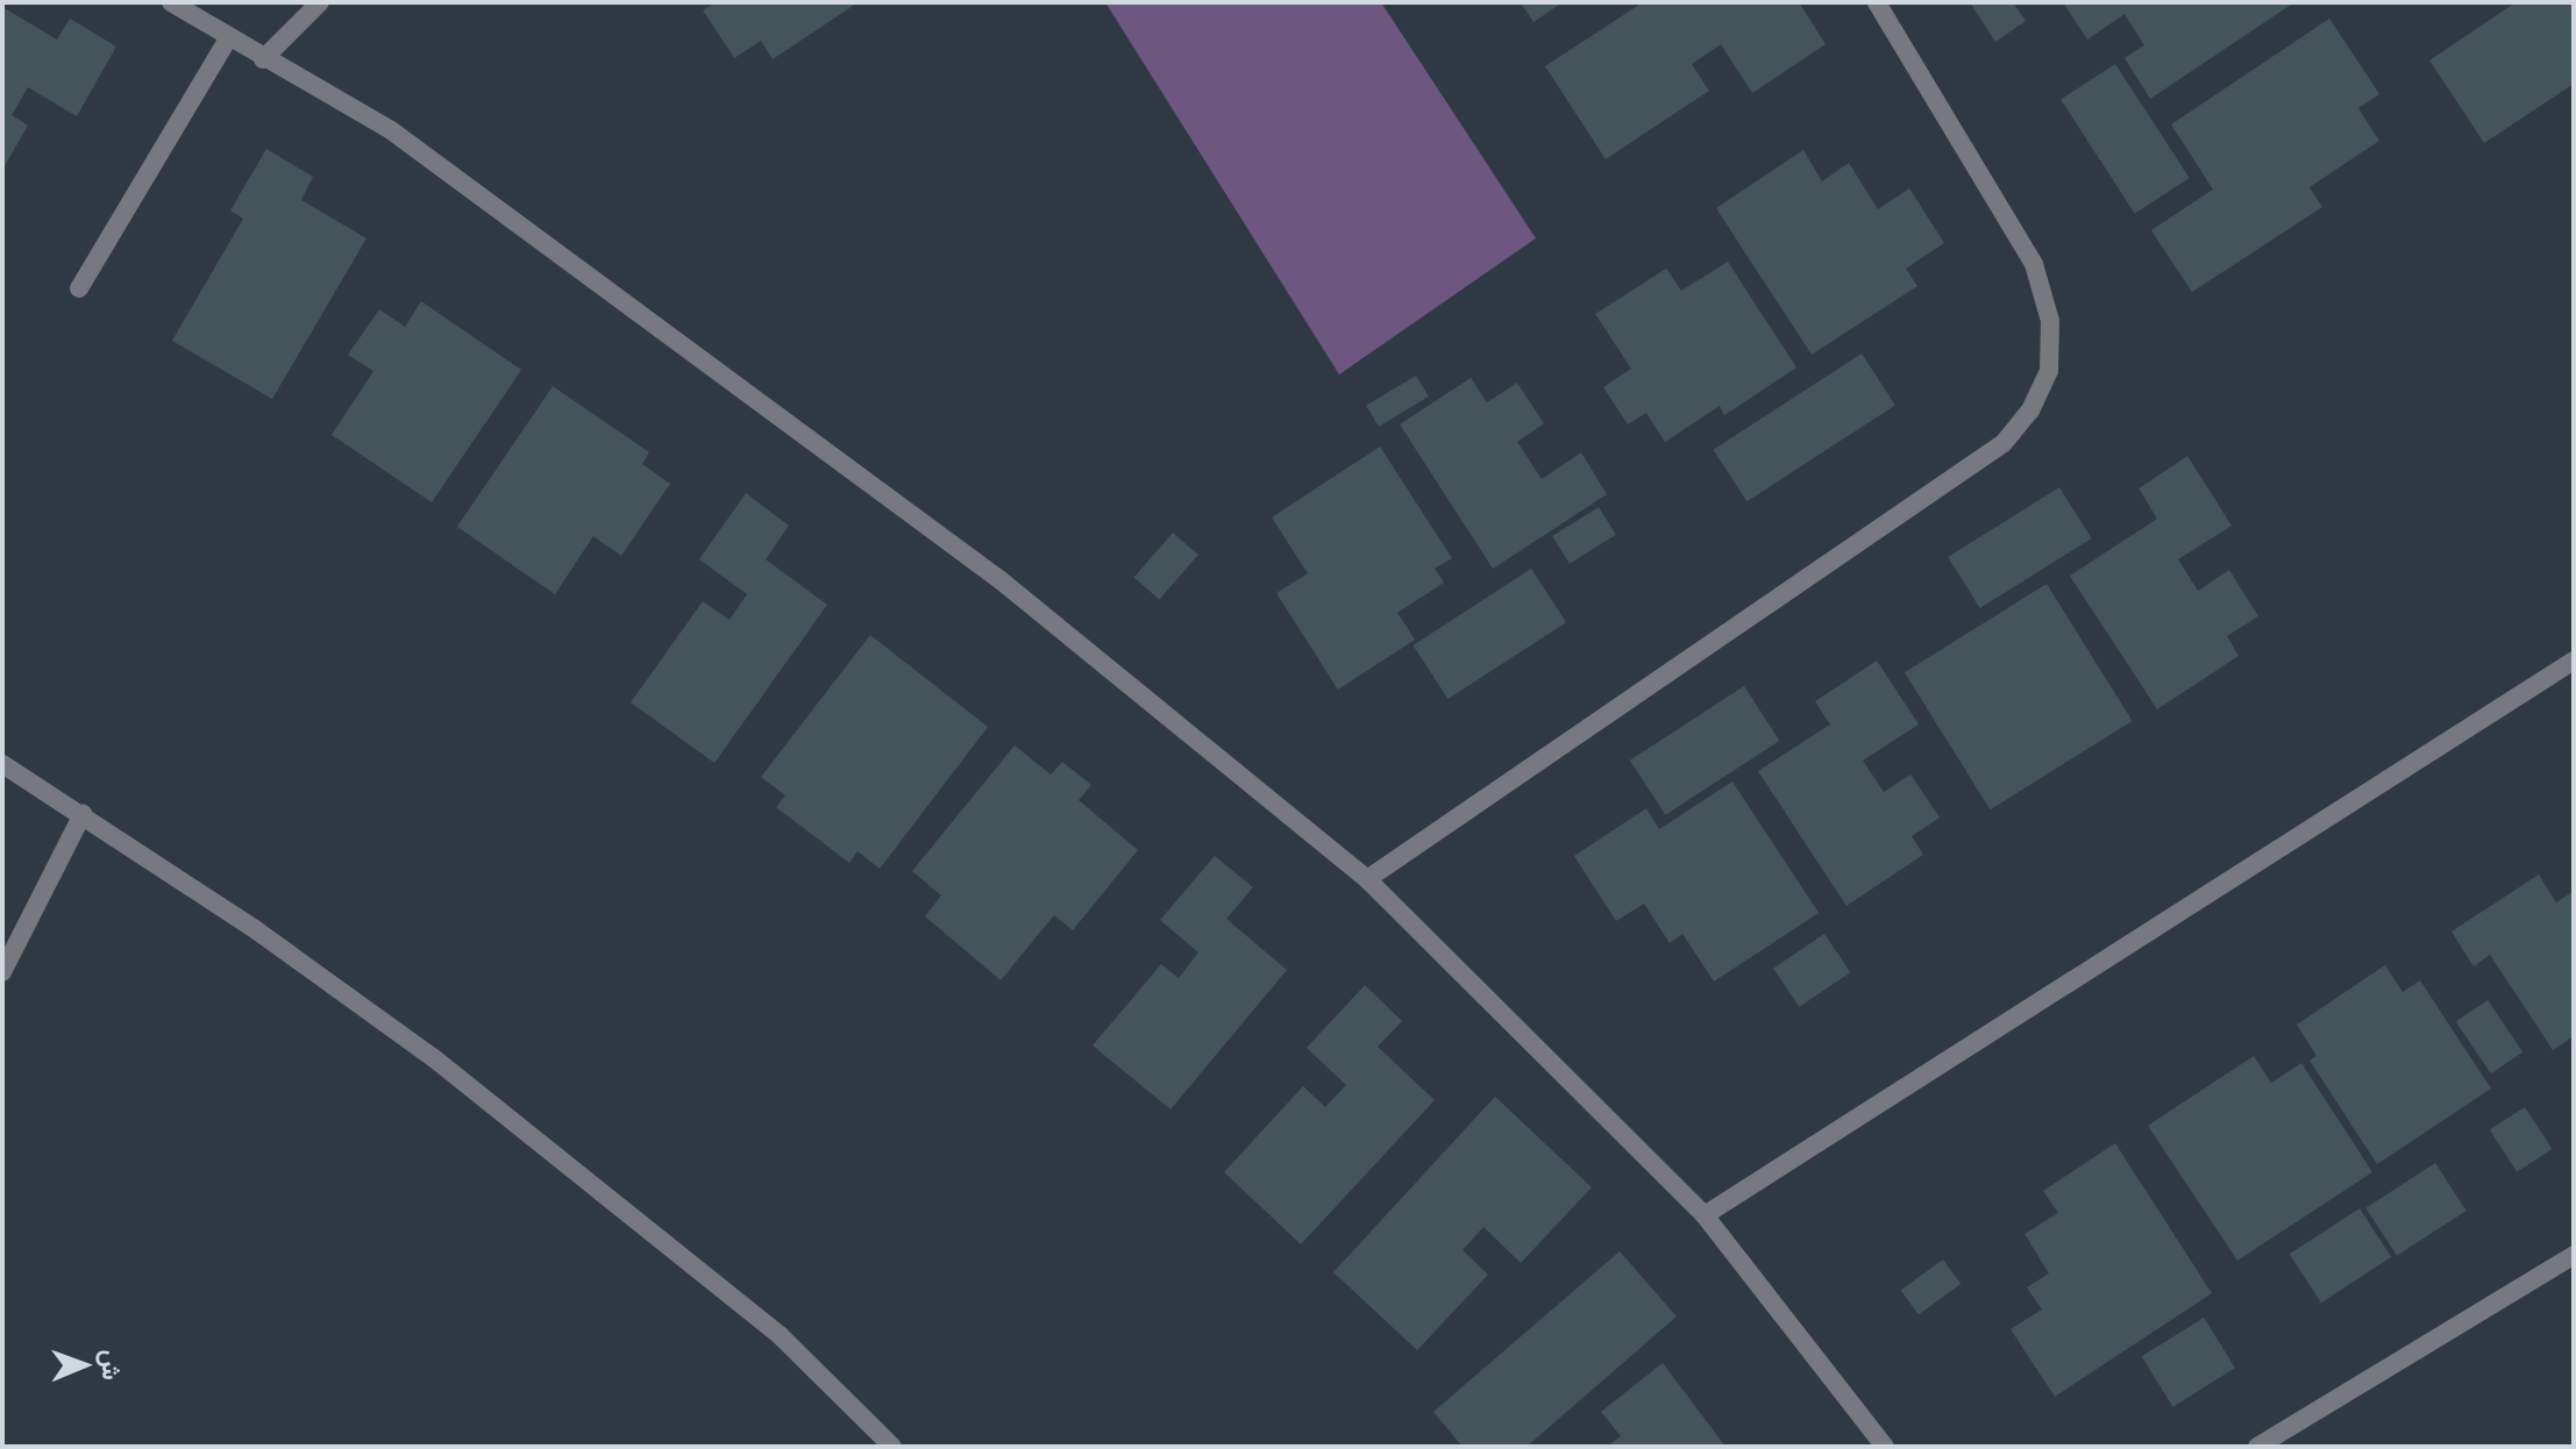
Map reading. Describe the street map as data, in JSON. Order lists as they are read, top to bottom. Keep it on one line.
{"north":"right"}
